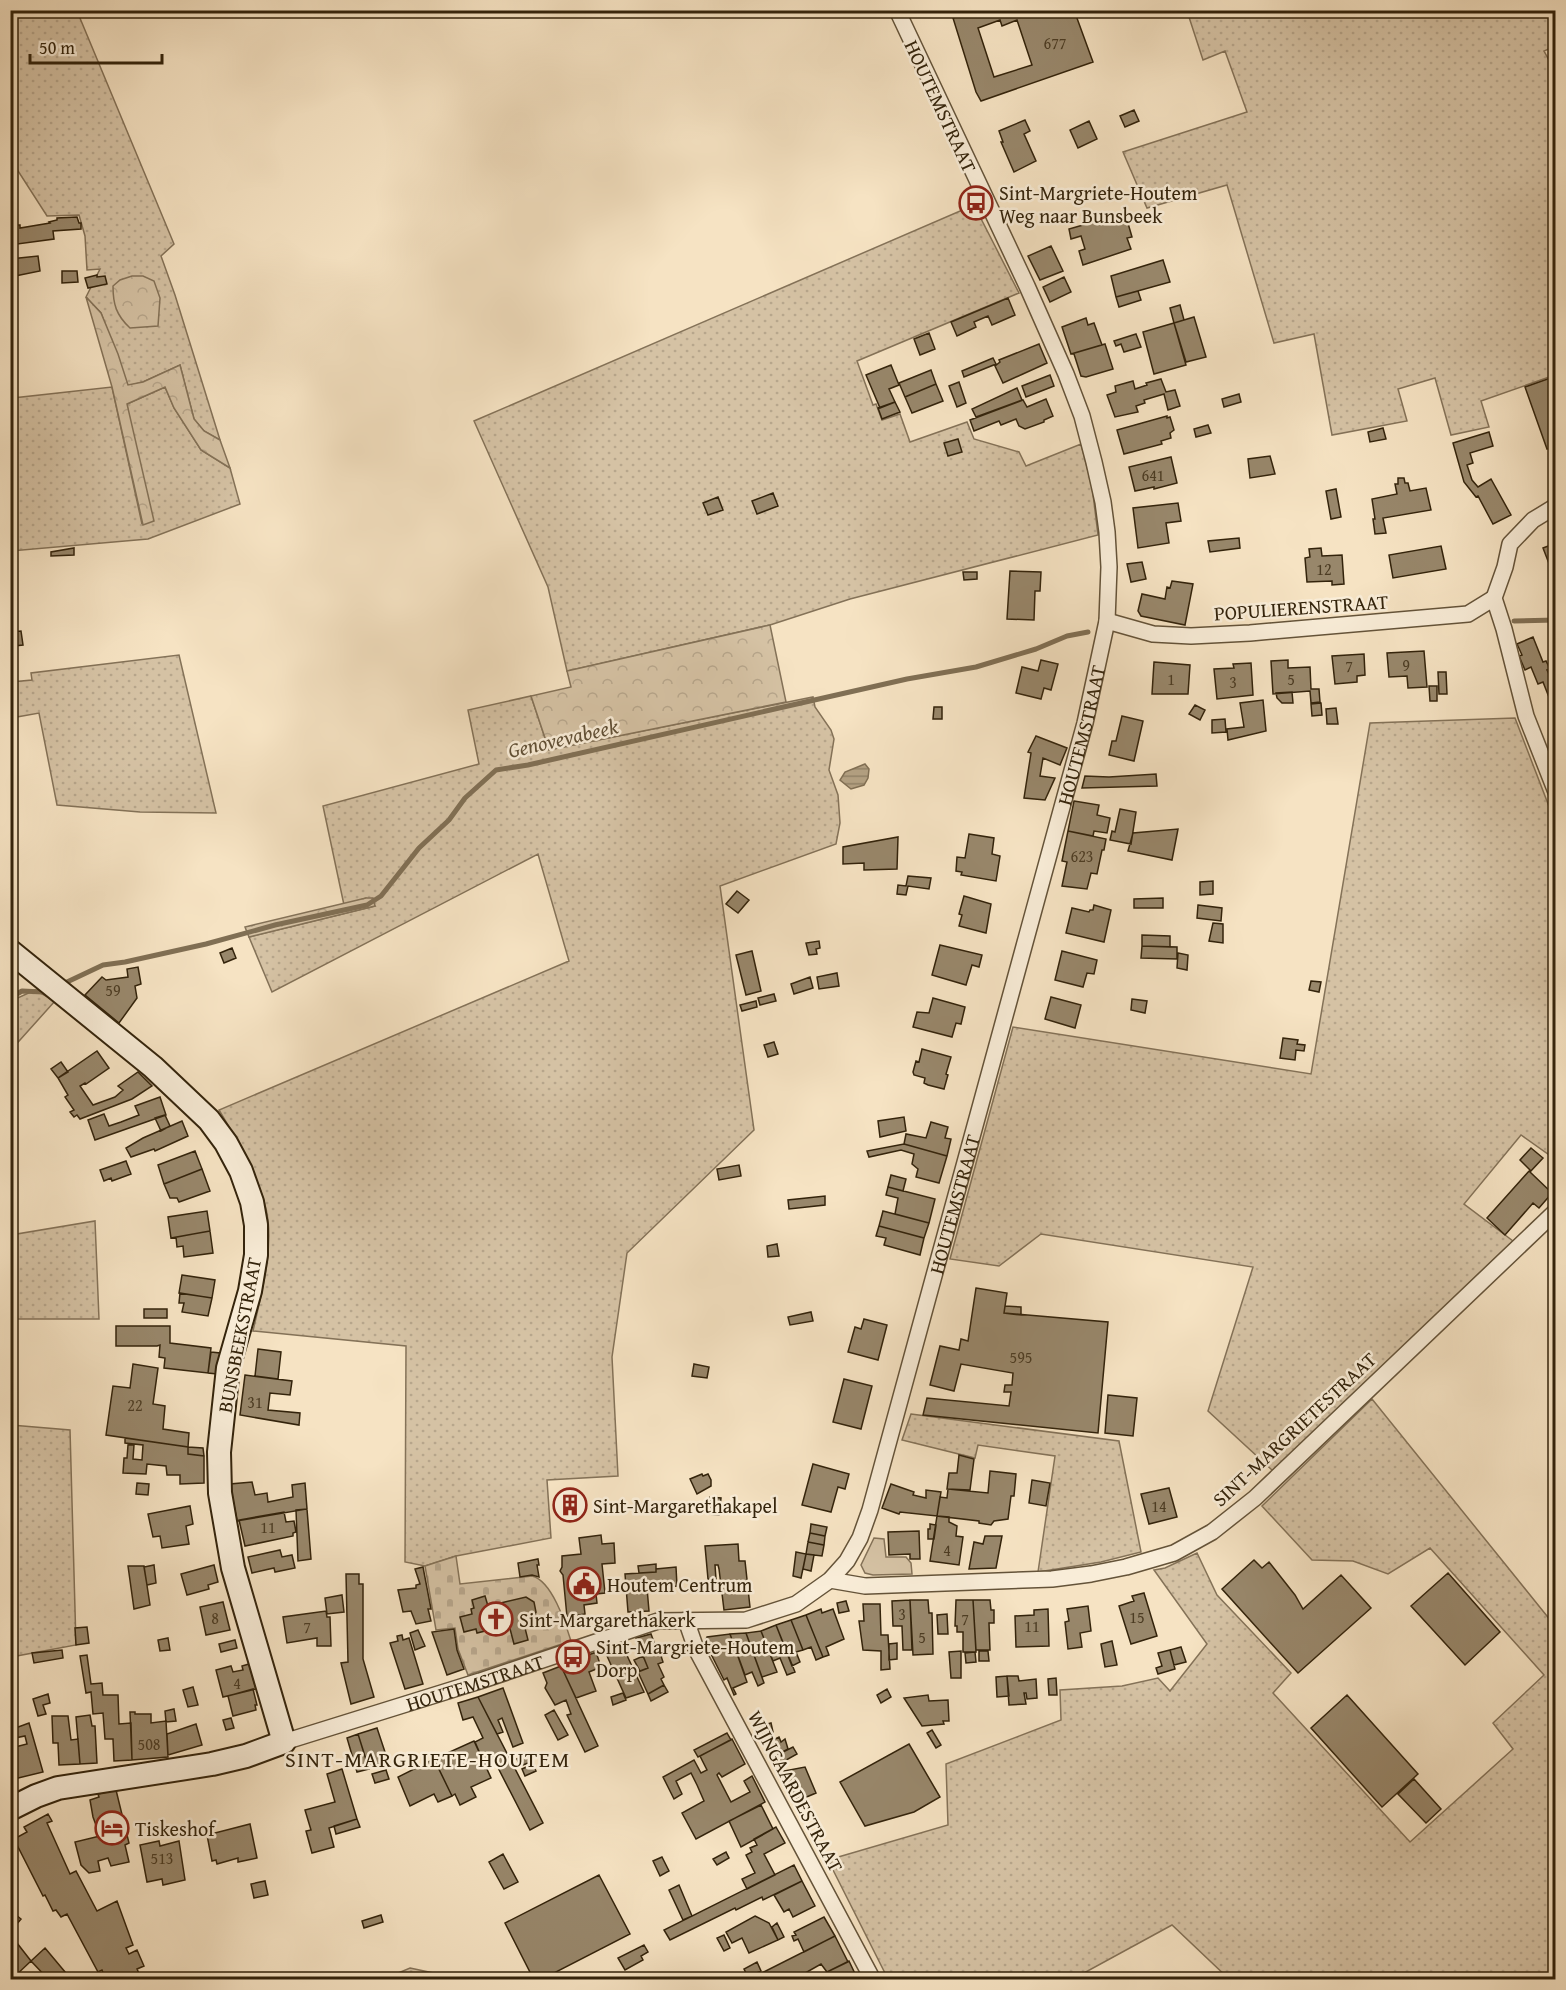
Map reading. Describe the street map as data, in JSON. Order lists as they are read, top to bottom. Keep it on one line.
{"streets":{"street":["HOUTEMSTRAAT","POPULIERENSTRAAT","BUNSBEEKSTRAAT","SINT-MARGRIETESTRAAT","WIJNGAARDESTRAAT"]},"crossings":[["HOUTEMSTRAAT","POPULIERENSTRAAT"],["HOUTEMSTRAAT","BUNSBEEKSTRAAT"],["HOUTEMSTRAAT","SINT-MARGRIETESTRAAT"],["HOUTEMSTRAAT","WIJNGAARDESTRAAT"]],"districts":["SINT-MARGRIETE-HOUTEM"],"water":["Genovevabeek"],"places":{"bus stop":["Sint-Margriete-Houtem Weg naar Bunsbeek","Sint-Margriete-Houtem Dorp"],"building":["Sint-Margarethakapel"],"public building":["Houtem Centrum"],"church":["Sint-Margarethakerk"],"hotel":["Tiskeshof"]},"house_numbers":["677","641","12","9","7","1","5","3","623","59","595","31","22","14","11","4","3","15","8","7","11","7","5","4","508","513"],"scale_bar":"50 m"}
